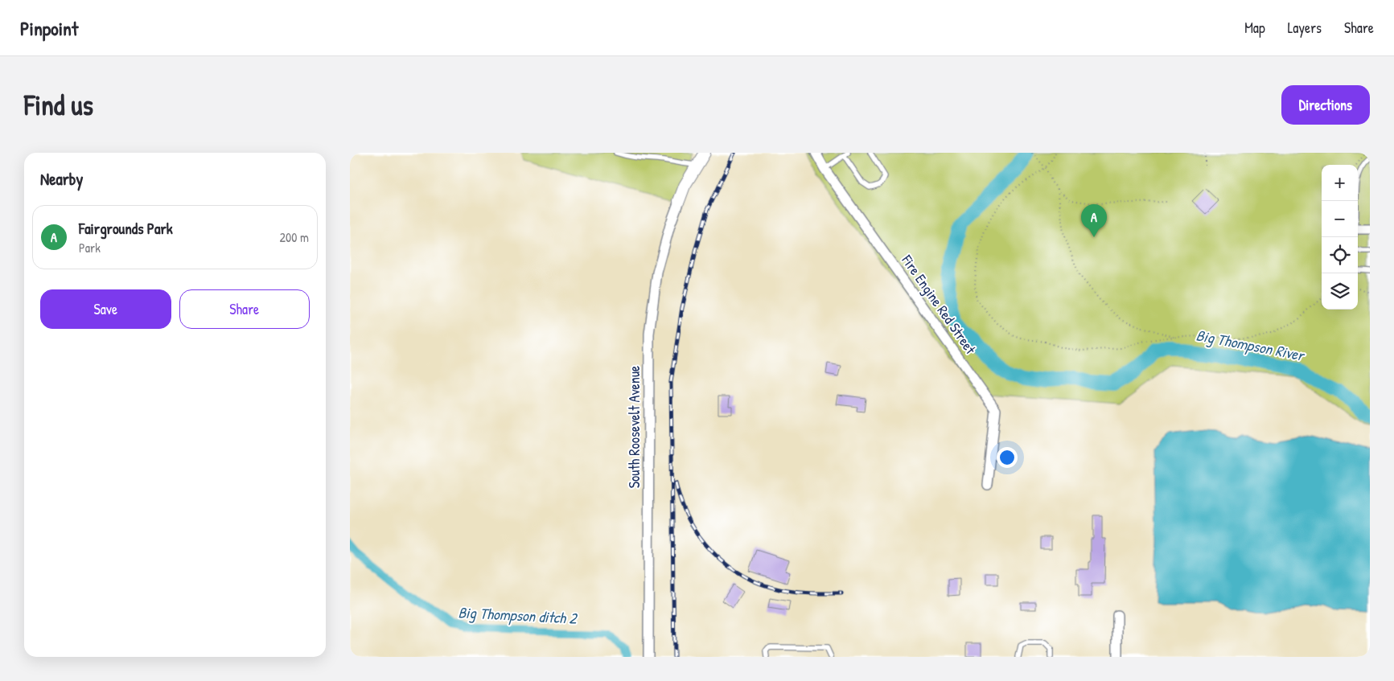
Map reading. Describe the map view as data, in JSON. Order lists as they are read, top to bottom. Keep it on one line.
{"streets":{"street":["Fire Engine Red Street","South Roosevelt Avenue"]},"water":["Big Thompson River","Big Thompson ditch 2"],"page":{"header":"Pinpoint","nav":["Map","Layers","Share"],"buttons":["Directions",["Save","Share"]],"title":"Find us","heading":"Nearby","map_buttons":["+","−"],"pins":"A","list":[{"mark":"A","name":"Fairgrounds Park","note":"Park","value":"200 m"}]}}
